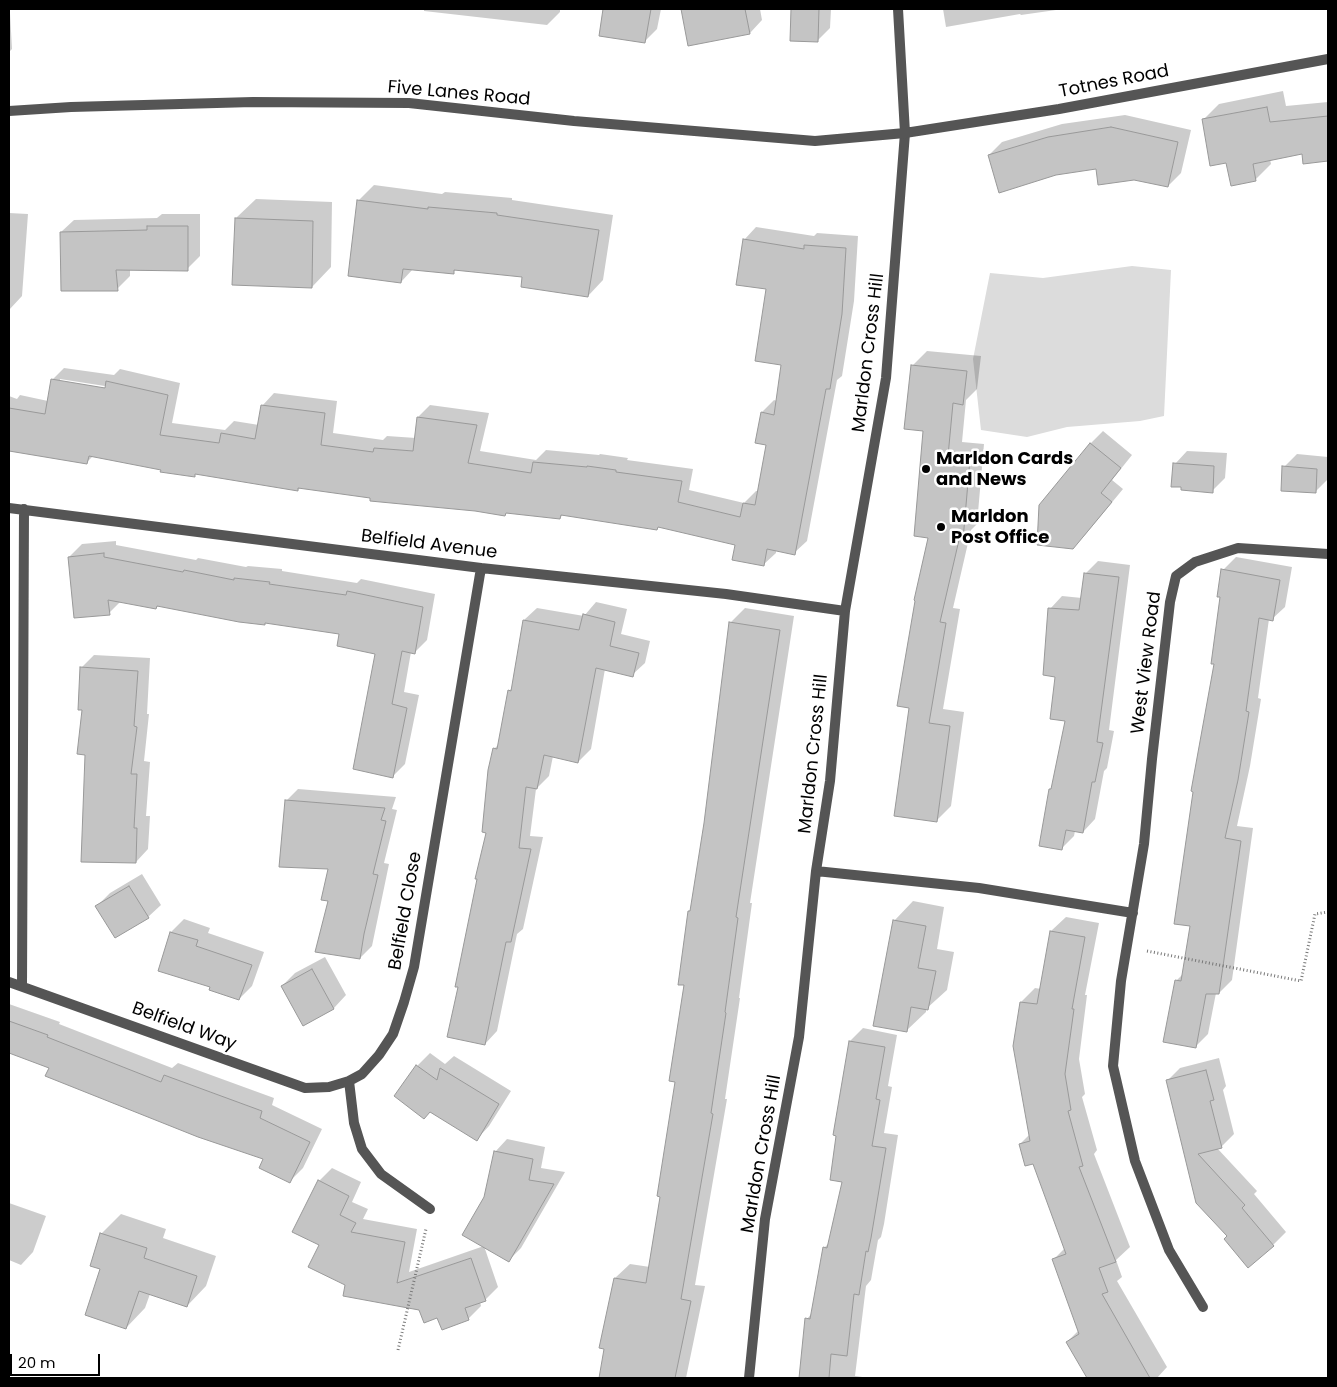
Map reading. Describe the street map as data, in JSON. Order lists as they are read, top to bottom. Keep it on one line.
{"streets":{"street":["Totnes Road","Five Lanes Road","Marldon Cross Hill","Belfield Avenue","West View Road","Belfield Close","Belfield Way"]},"crossings":[["Totnes Road","Five Lanes Road"],["Totnes Road","Marldon Cross Hill"],["Five Lanes Road","Marldon Cross Hill"],["Marldon Cross Hill","Belfield Avenue"],["Belfield Avenue","Belfield Close"],["Belfield Close","Belfield Way"]],"places":["Marldon Cards and News","Marldon Post Office"],"scale_bar":"20 m"}
